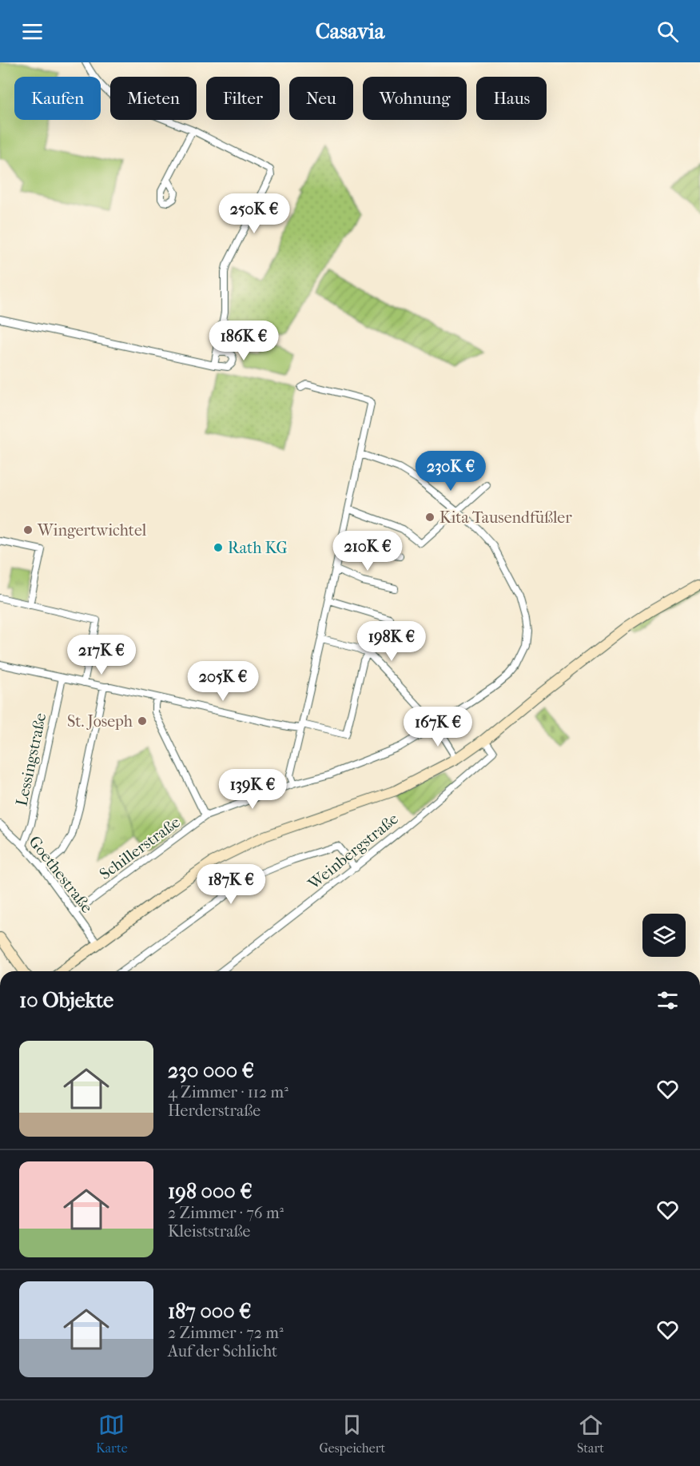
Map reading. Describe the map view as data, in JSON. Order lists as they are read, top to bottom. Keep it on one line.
{"streets":{"street":["Lessingstraße","Schillerstraße","Weinbergstraße","Goethestraße"]},"crossings":[["Lessingstraße","Goethestraße"],["Schillerstraße","Goethestraße"]],"places":["Kita Tausendfüßler","Wingertwichtel","Rath KG","St. Joseph"],"page":{"header":"Casavia","chip":["Kaufen","Mieten","Filter","Neu","Wohnung","Haus"],"price":["250K €","186K €","230K €","210K €","198K €","217K €","205K €","167K €","139K €","187K €"],"heading":"10 Objekte","list":[{"name":"230 000 €","note":"4 Zimmer · 112 m² · Herderstraße"},{"name":"198 000 €","note":"2 Zimmer · 76 m² · Kleiststraße"},{"name":"187 000 €","note":"2 Zimmer · 72 m² · Auf der Schlicht"}],"tabs":["Karte","Gespeichert","Start"]}}
